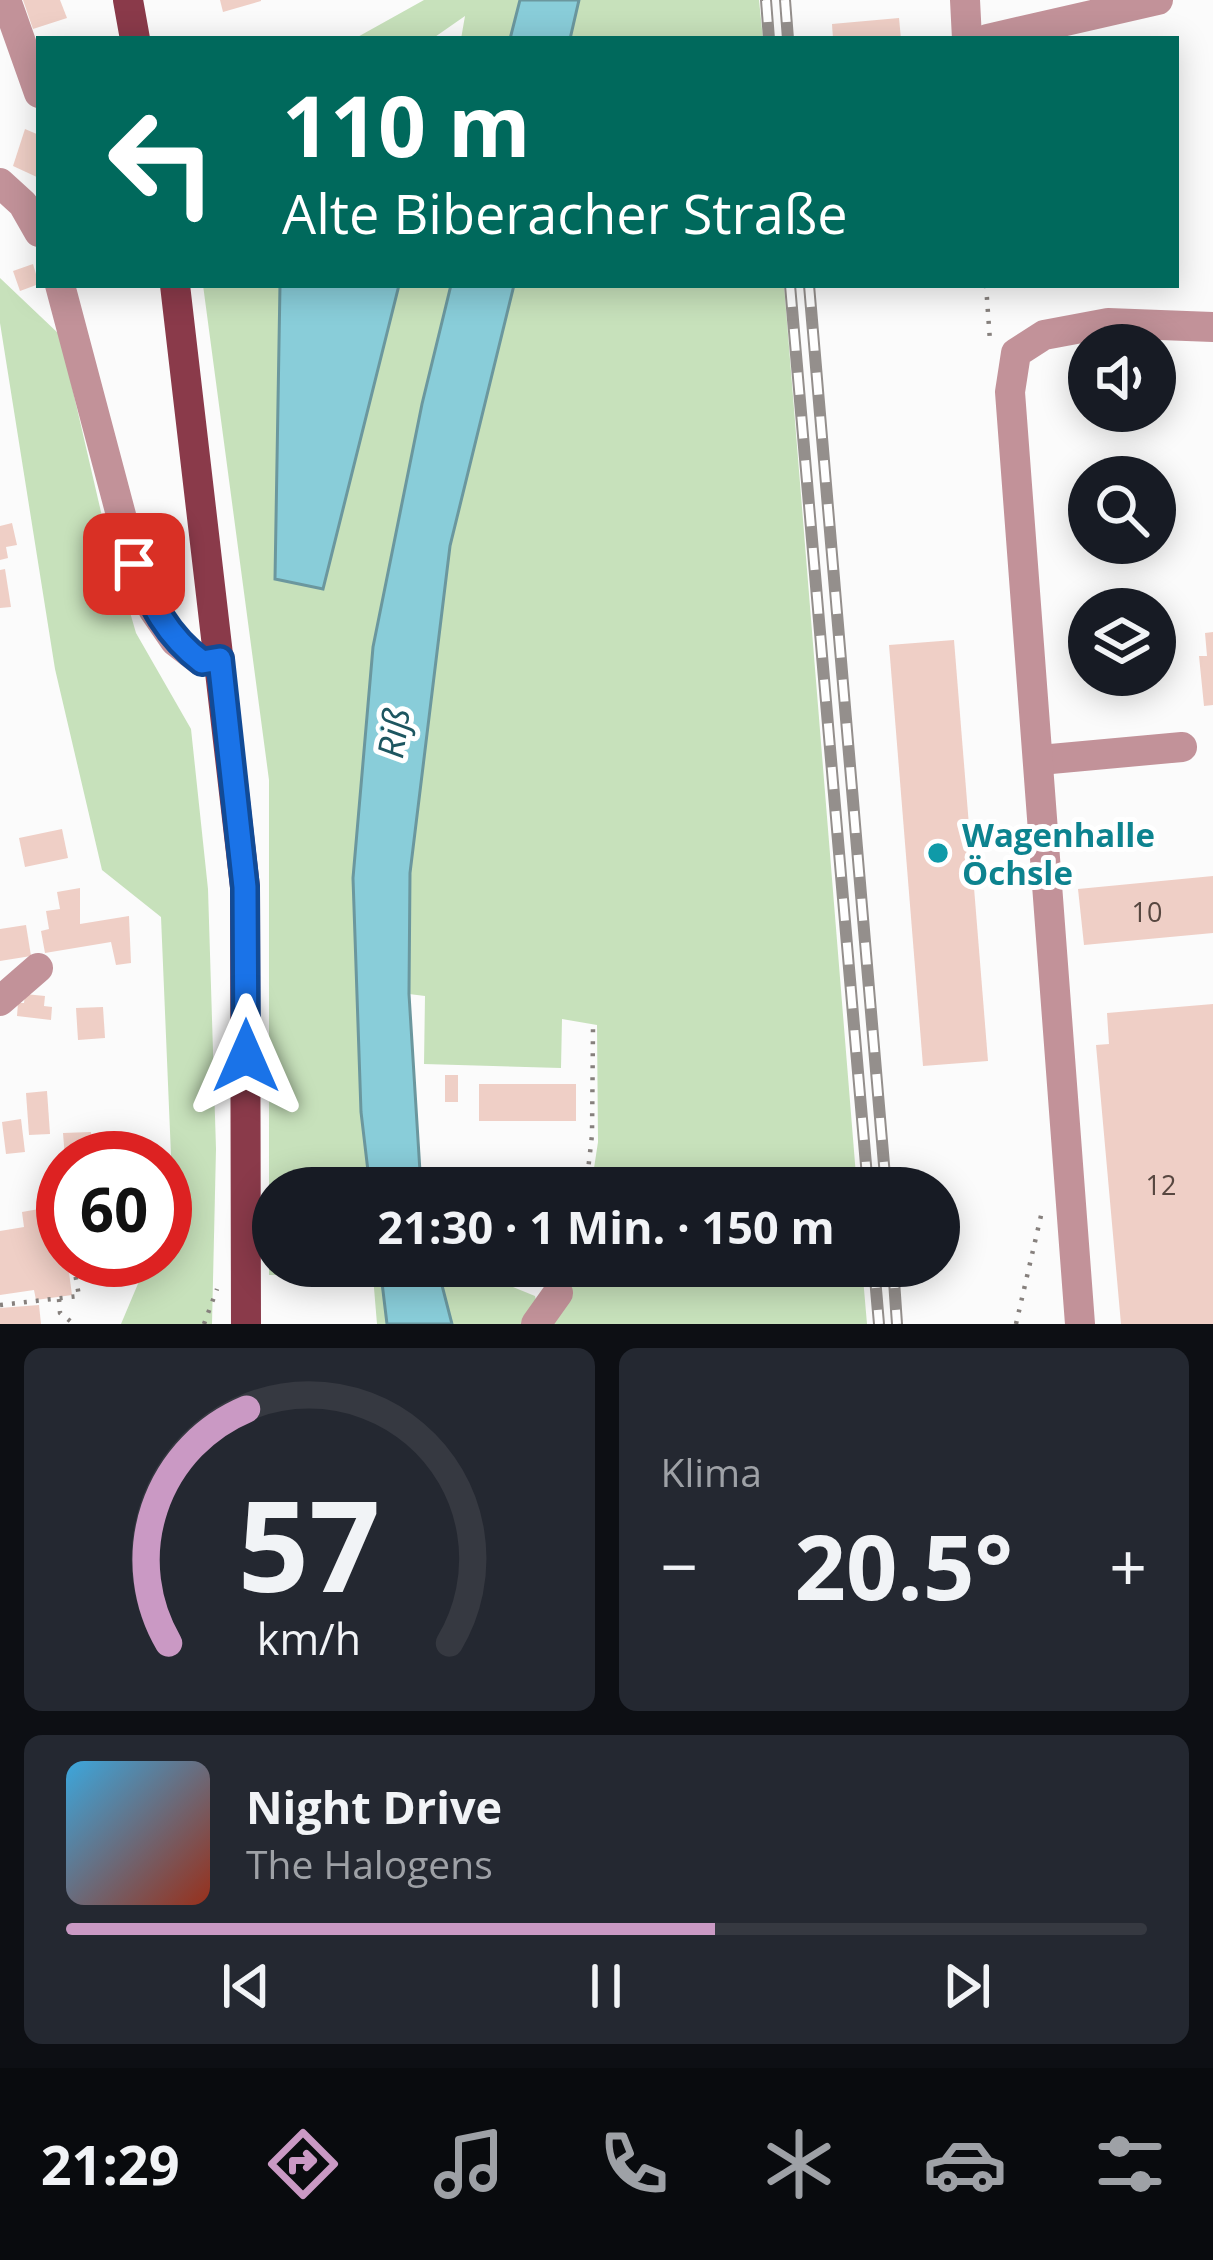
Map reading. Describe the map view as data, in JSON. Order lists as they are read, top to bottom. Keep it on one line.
{"water":["Riß"],"places":["Wagenhalle Öchsle"],"house_numbers":["10","12"],"page":{"turn":["110 m","Alte Biberacher Straße"],"limit":"60","trip":"21:30 · 1 Min. · 150 m","tile":"Klima","heat":["−","20.5°","+"],"song":["Night Drive","The Halogens"],"tabs":"21:29","gauge":["57","km/h"]}}
